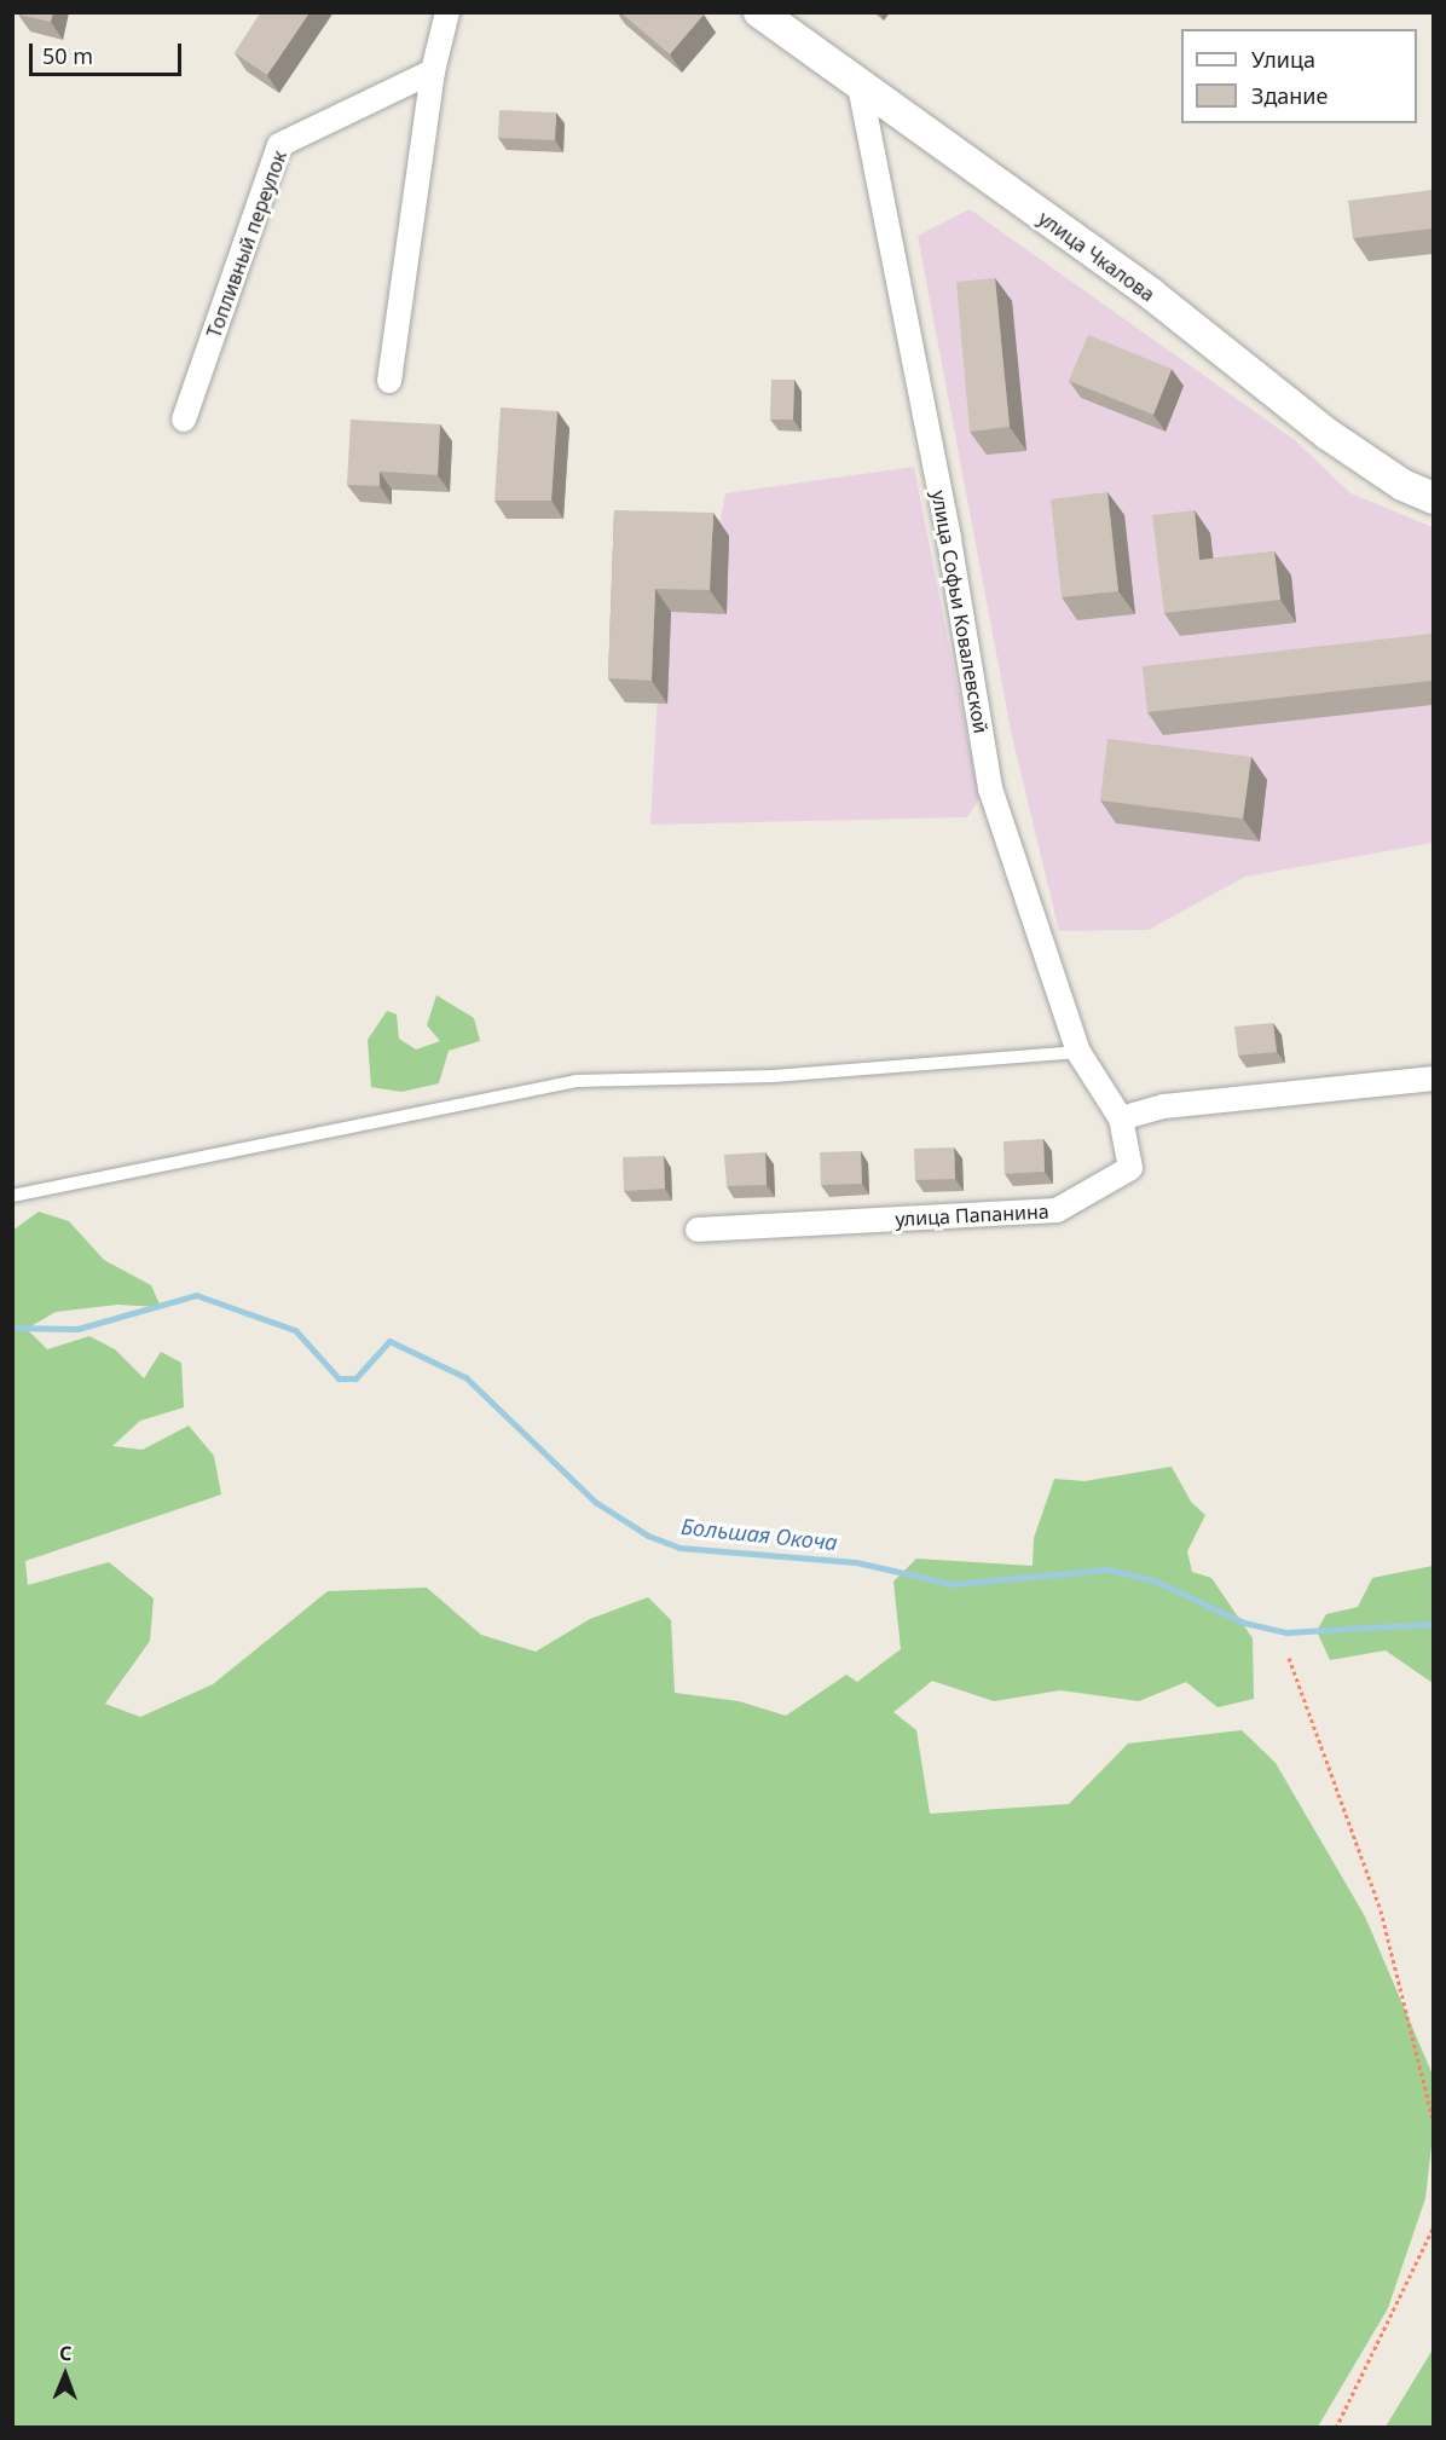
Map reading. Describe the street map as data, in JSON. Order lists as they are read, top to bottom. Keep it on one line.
{"streets":{"street":["Топливный переулок","улица Чкалова","улица Софьи Ковалевской","улица Папанина"]},"crossings":[["улица Чкалова","улица Софьи Ковалевской"],["улица Софьи Ковалевской","улица Папанина"]],"water":["Большая Окоча"],"legend":["Улица","Здание"],"scale_bar":"50 m","north":"top"}
